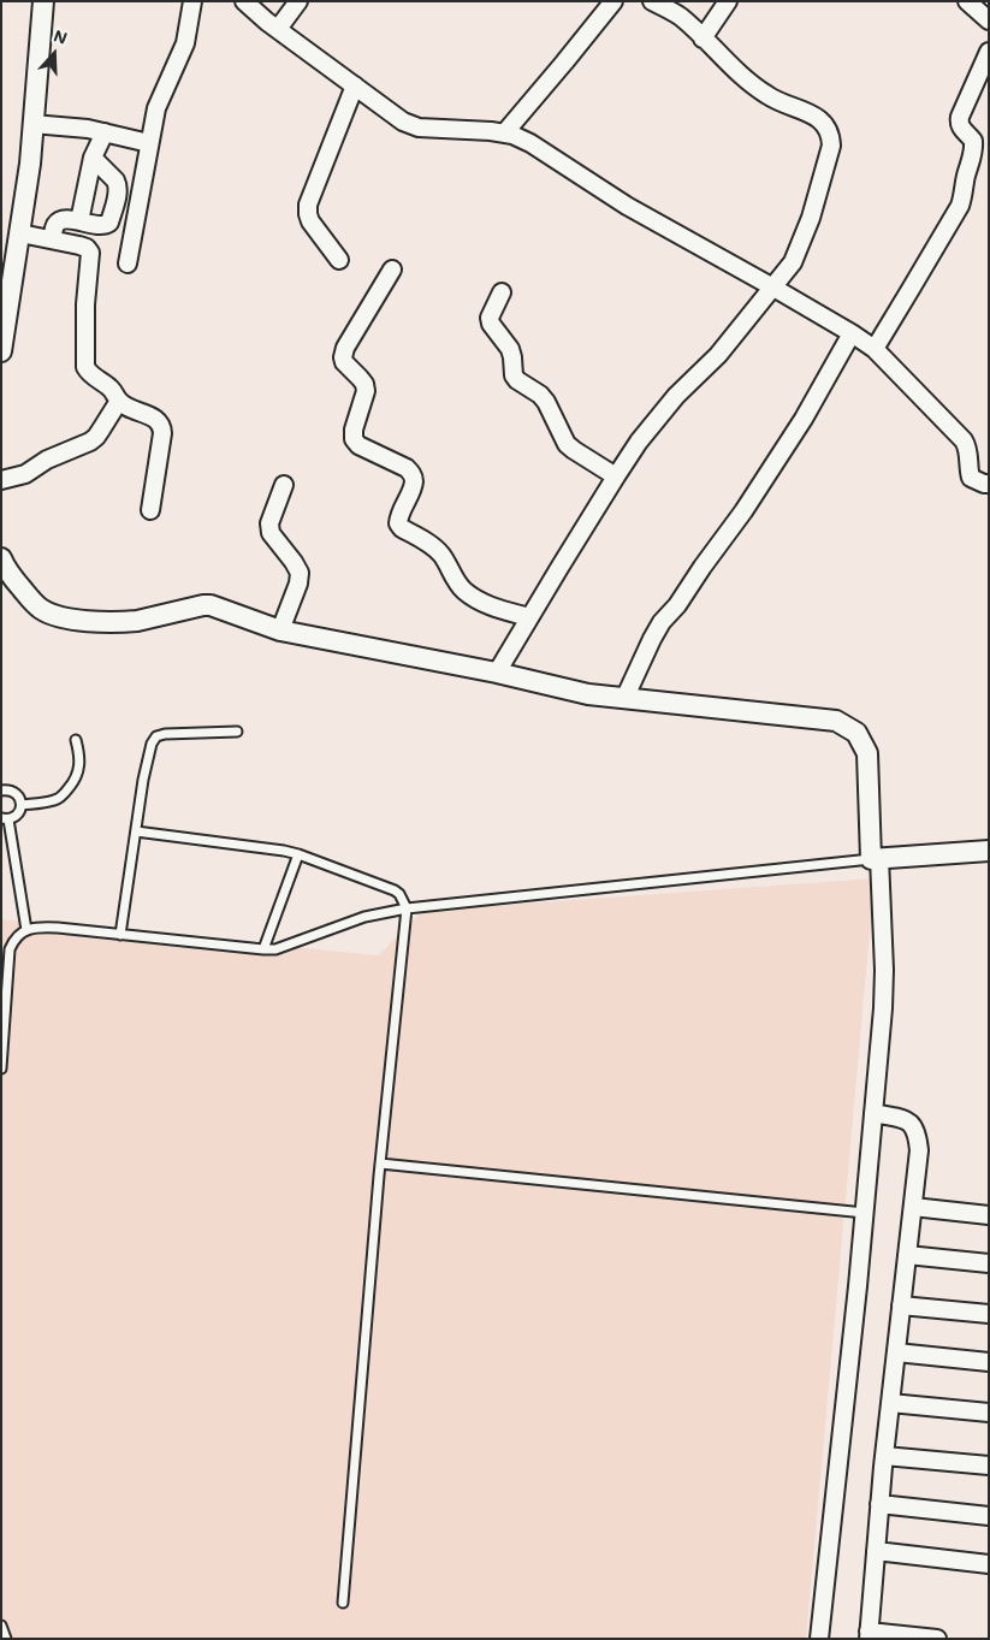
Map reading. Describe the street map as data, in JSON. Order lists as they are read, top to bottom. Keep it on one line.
{"north":"top"}
